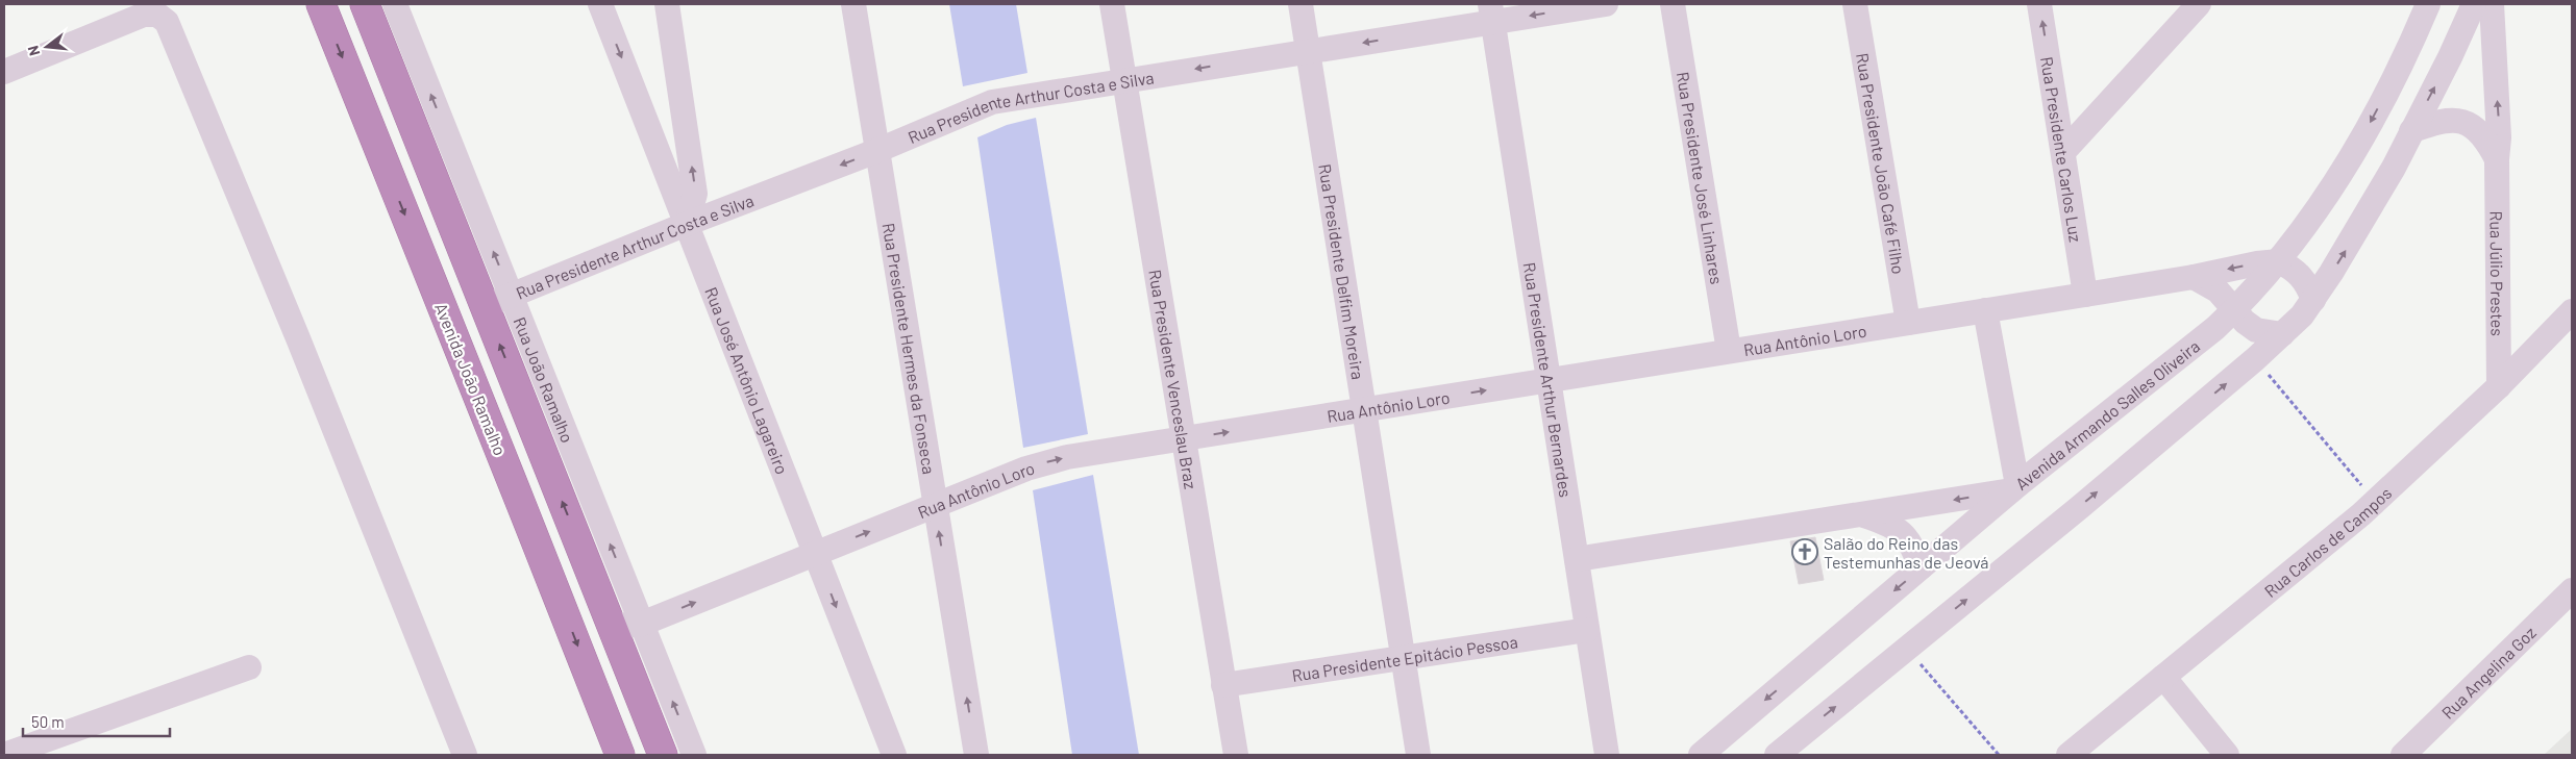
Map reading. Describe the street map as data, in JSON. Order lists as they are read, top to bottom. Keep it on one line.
{"streets":{"highway":["Avenida João Ramalho"],"street":["Rua Presidente Arthur Costa e Silva","Rua Presidente Carlos Luz","Rua Presidente João Café Filho","Rua Presidente José Linhares","Rua Presidente Delfim Moreira","Rua Júlio Prestes","Rua Antônio Loro","Rua Presidente Hermes da Fonseca","Rua João Ramalho","Rua José Antônio Lagareiro","Rua Presidente Venceslau Braz","Rua Presidente Arthur Bernardes","Avenida Armando Salles Oliveira","Rua Carlos de Campos","Rua Presidente Epitácio Pessoa","Rua Angelina Goz"]},"crossings":[["Rua Presidente Arthur Costa e Silva","Rua Presidente Delfim Moreira"],["Rua Presidente Arthur Costa e Silva","Rua Presidente Hermes da Fonseca"],["Rua Presidente Arthur Costa e Silva","Rua João Ramalho"],["Rua Presidente Arthur Costa e Silva","Rua José Antônio Lagareiro"],["Rua Presidente Arthur Costa e Silva","Rua Presidente Venceslau Braz"],["Rua Presidente Arthur Costa e Silva","Rua Presidente Arthur Bernardes"],["Rua Presidente Carlos Luz","Rua Antônio Loro"],["Rua Presidente João Café Filho","Rua Antônio Loro"],["Rua Presidente José Linhares","Rua Antônio Loro"],["Rua Presidente Delfim Moreira","Rua Antônio Loro"],["Rua Presidente Delfim Moreira","Rua Presidente Epitácio Pessoa"],["Rua Júlio Prestes","Rua Carlos de Campos"],["Rua Antônio Loro","Rua Presidente Hermes da Fonseca"],["Rua Antônio Loro","Rua João Ramalho"],["Rua Antônio Loro","Rua José Antônio Lagareiro"],["Rua Antônio Loro","Rua Presidente Venceslau Braz"],["Rua Antônio Loro","Rua Presidente Arthur Bernardes"],["Rua Antônio Loro","Avenida Armando Salles Oliveira"],["Rua Presidente Venceslau Braz","Rua Presidente Epitácio Pessoa"],["Rua Presidente Arthur Bernardes","Rua Presidente Epitácio Pessoa"]],"one_way":["Rua Presidente Arthur Costa e Silva","Rua Presidente Carlos Luz","Rua Júlio Prestes","Rua Antônio Loro","Rua João Ramalho"],"places":{"church":["Salão do Reino das Testemunhas de Jeová"]},"scale_bar":"50 m","north":"left"}
